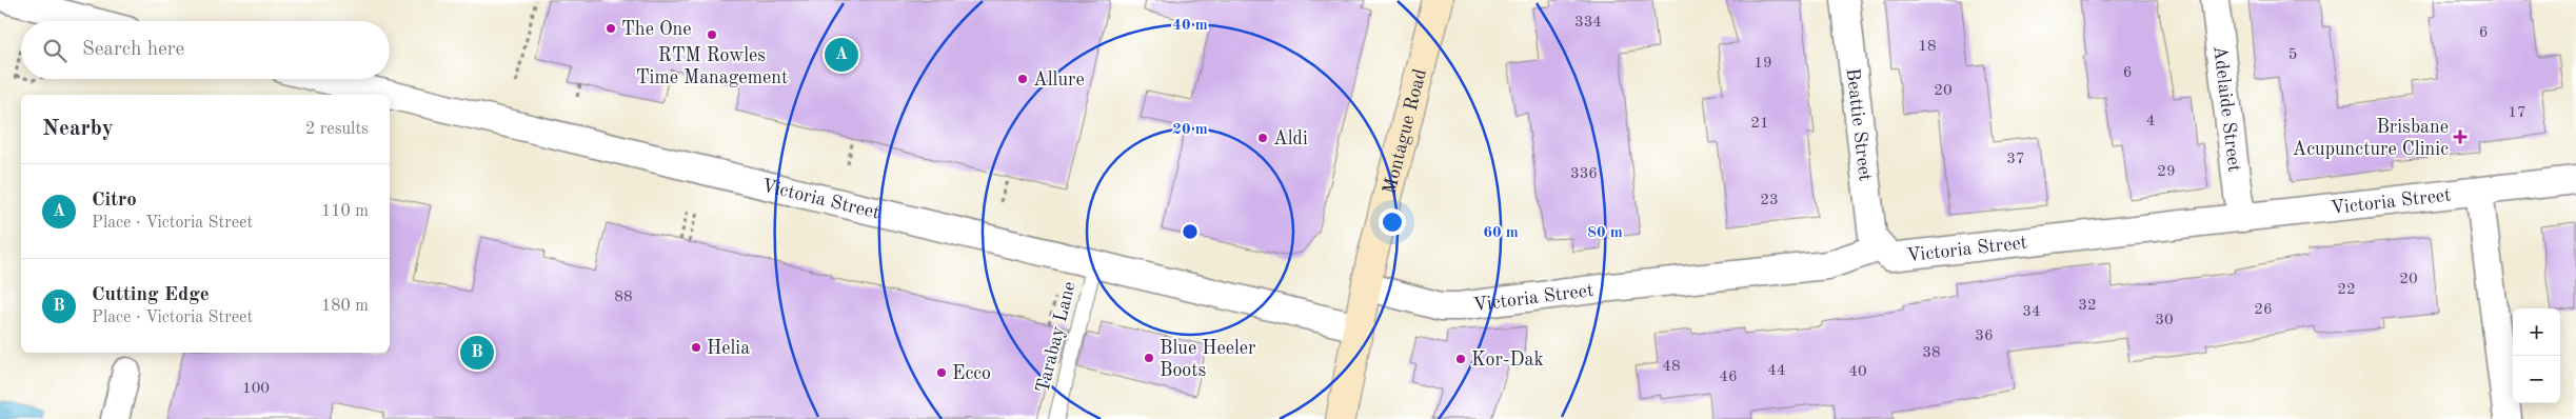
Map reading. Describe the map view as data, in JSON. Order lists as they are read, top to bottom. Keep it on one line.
{"streets":{"street":["Adelaide Street","Beattie Street","Montague Road","Victoria Street"],"lane":["Tarabay Lane"]},"crossings":[["Adelaide Street","Victoria Street"],["Beattie Street","Victoria Street"],["Montague Road","Victoria Street"],["Victoria Street","Tarabay Lane"]],"places":{"other":["The One","RTM Rowles Time Management","Allure","Aldi","Helia","Blue Heeler Boots","Kor-Dak","Ecco"],"health":["Brisbane Acupuncture Clinic"]},"house_numbers":["334","6","18","5","19","6","20","17","4","21","37","29","336","23","20","22","88","32","26","34","30","36","38","48","44","40","46","100"],"page":{"search":"Search here","pins":["A","B"],"heading":["Nearby","2 results"],"list":[{"mark":"A","name":"Citro","note":"Place · Victoria Street","value":"110 m"},{"mark":"B","name":"Cutting Edge","note":"Place · Victoria Street","value":"180 m"}],"map_buttons":["+","−"]},"rings":["40 m","20 m","60 m","80 m"]}
